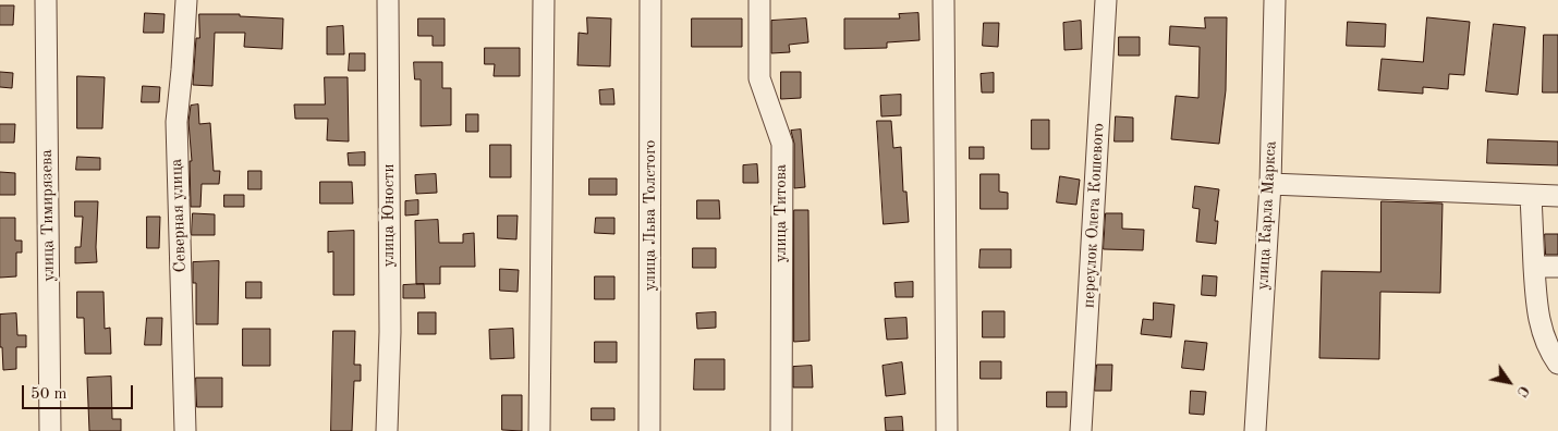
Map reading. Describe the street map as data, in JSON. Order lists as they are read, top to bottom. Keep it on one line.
{"streets":{"street":["улица Титова","улица Тимирязева","Северная улица","улица Юности","улица Льва Толстого","переулок Олега Кошевого","улица Карла Маркса"]},"scale_bar":"50 m","north":"bottom right"}
